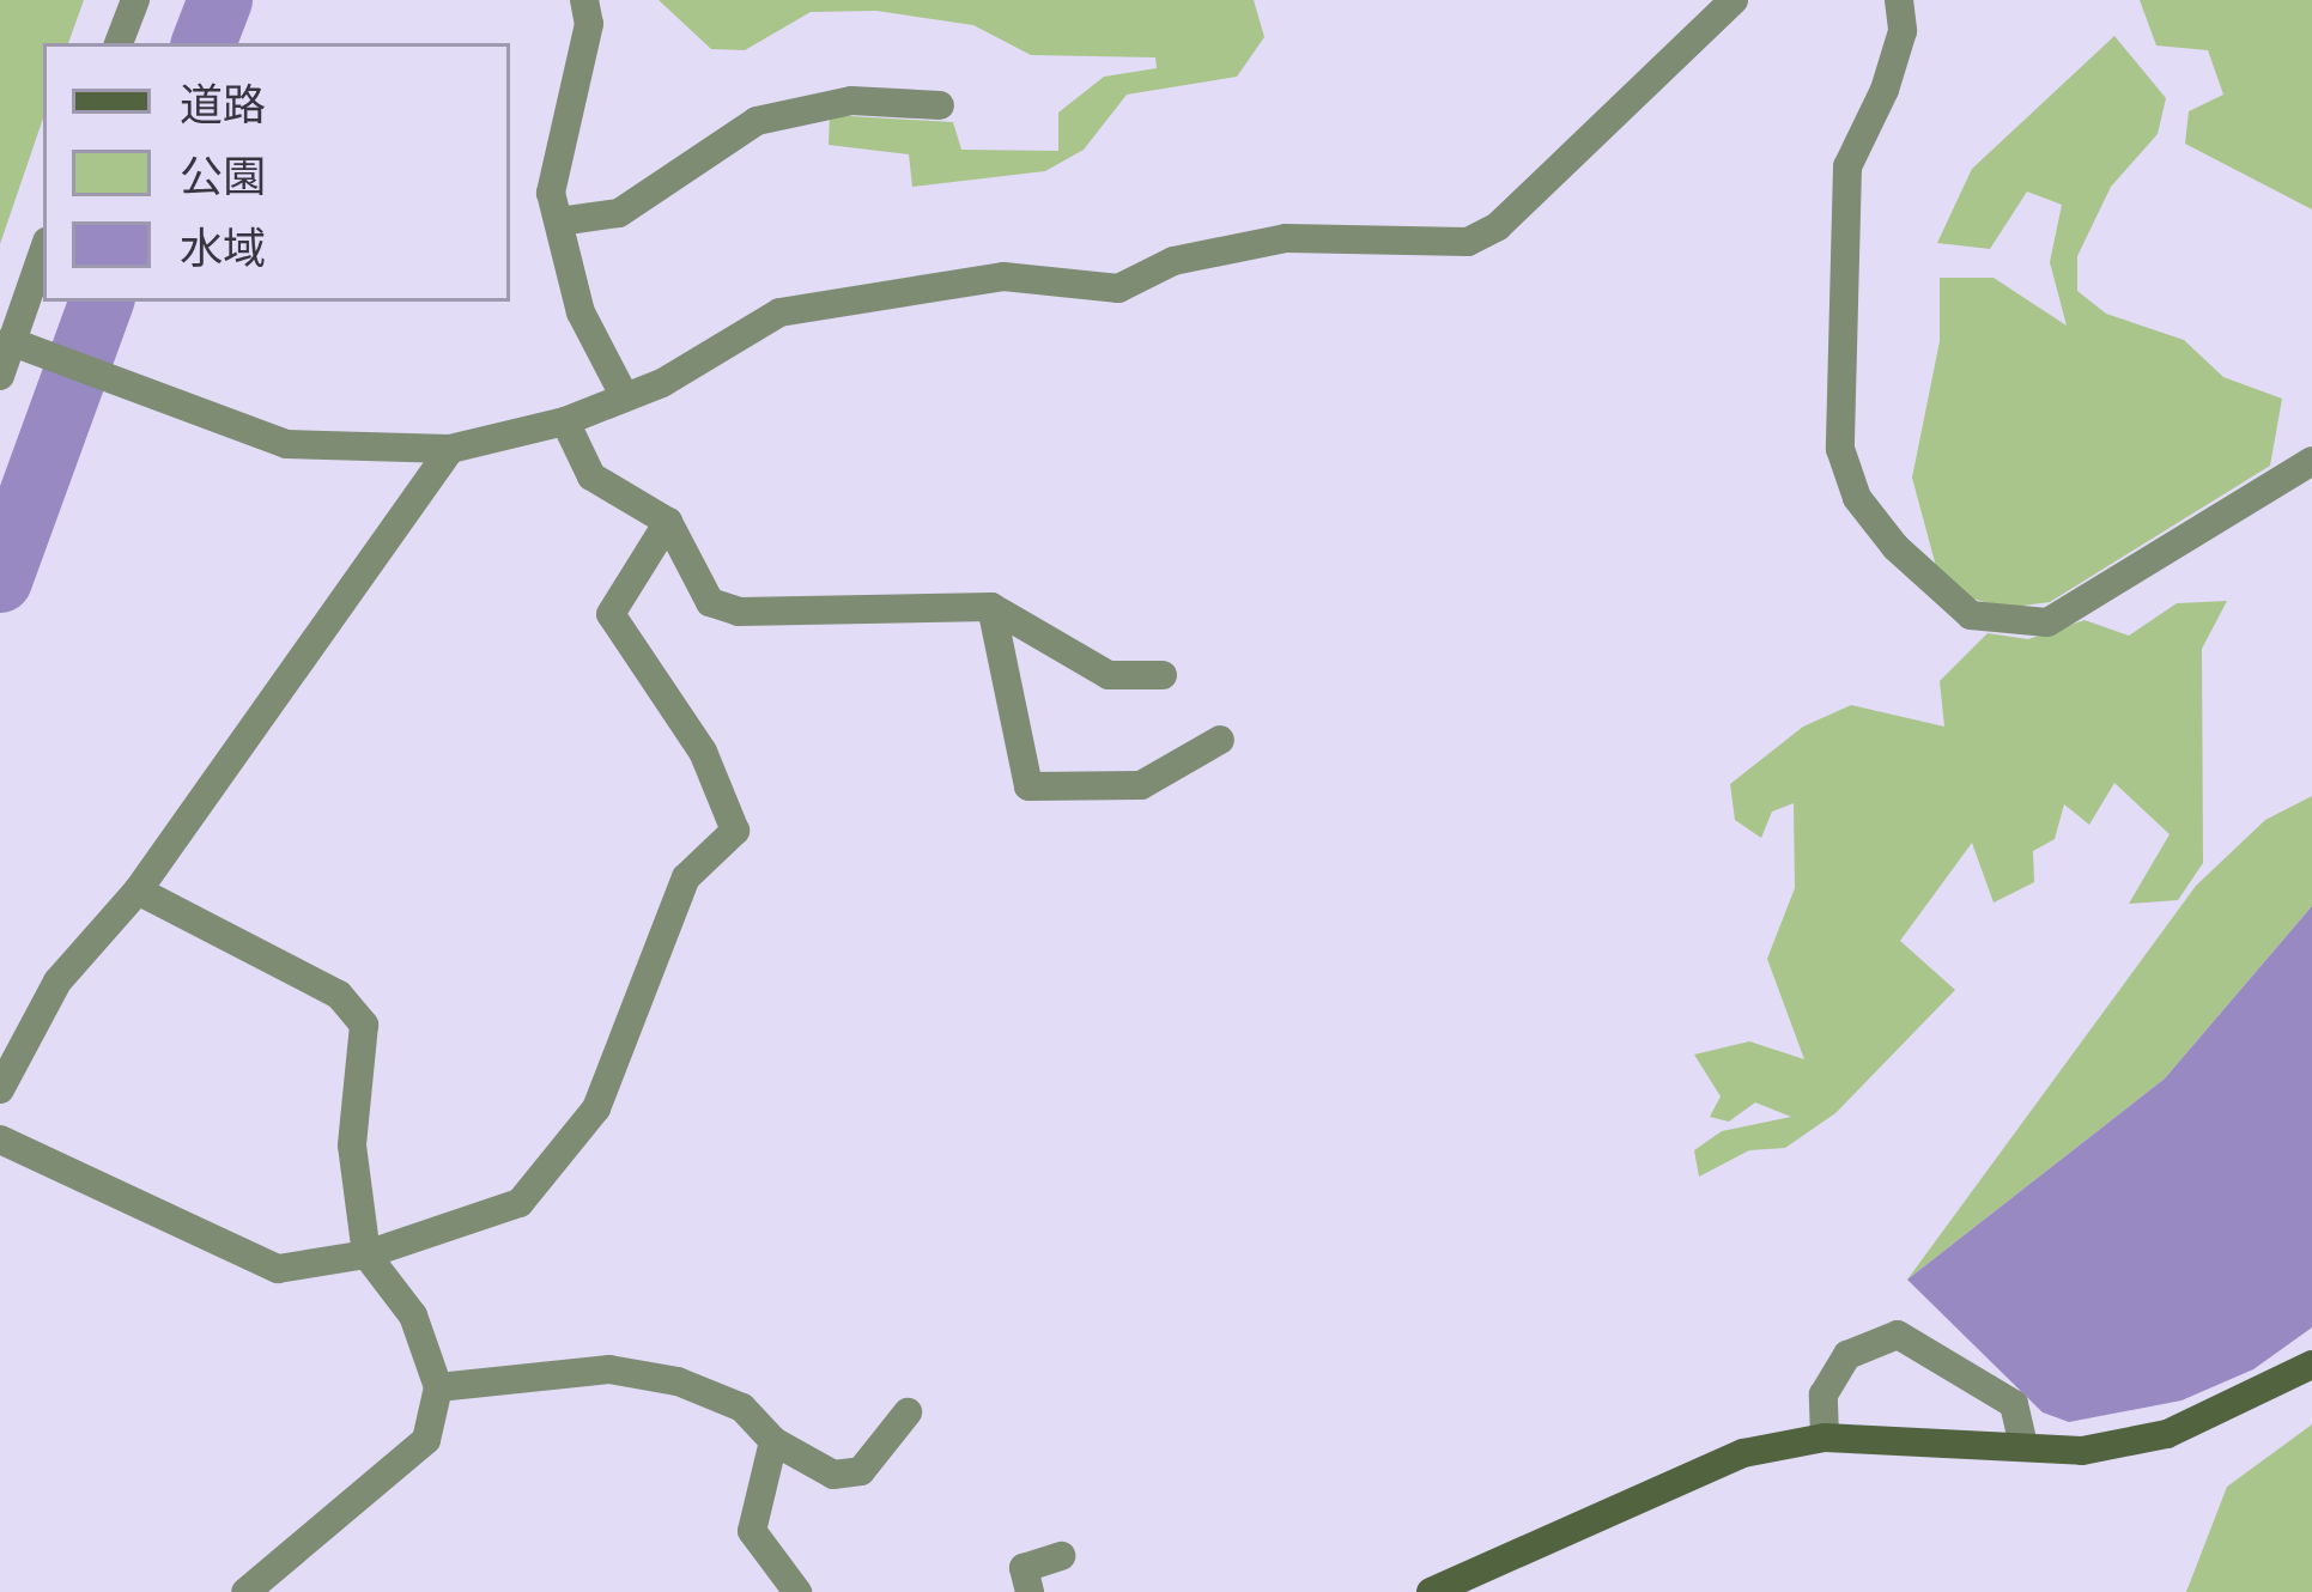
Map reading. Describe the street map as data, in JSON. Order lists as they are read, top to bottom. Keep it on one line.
{"legend":["道路","公園","水域"]}
